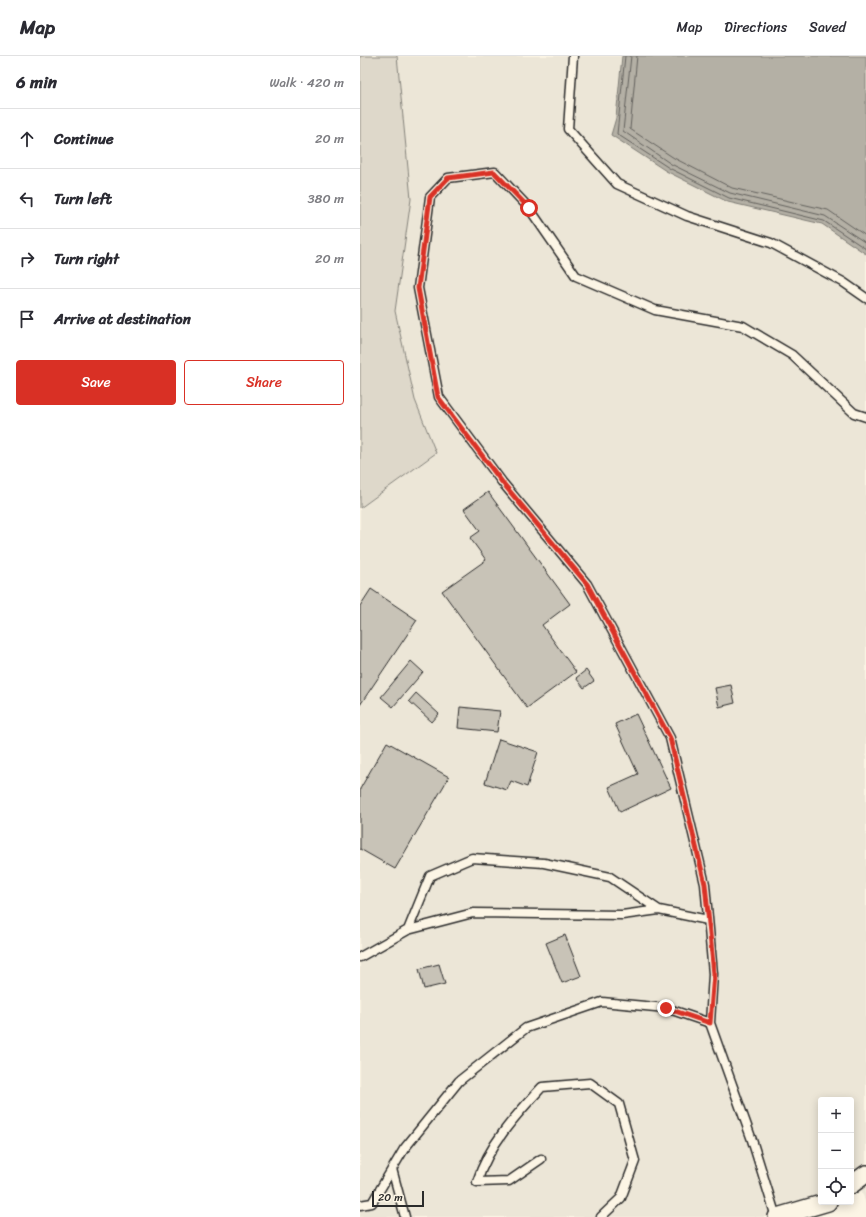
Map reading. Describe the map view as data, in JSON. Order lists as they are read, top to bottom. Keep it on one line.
{"scale_bar":"20 m","page":{"header":"Map","nav":["Map","Directions","Saved"],"heading":["6 min","Walk · 420 m"],"list":[["Continue","20 m"],["Turn left","380 m"],["Turn right","20 m"],"Arrive at destination"],"buttons":["Save","Share"],"map_buttons":["+","−"],"scale":"20 m"}}
